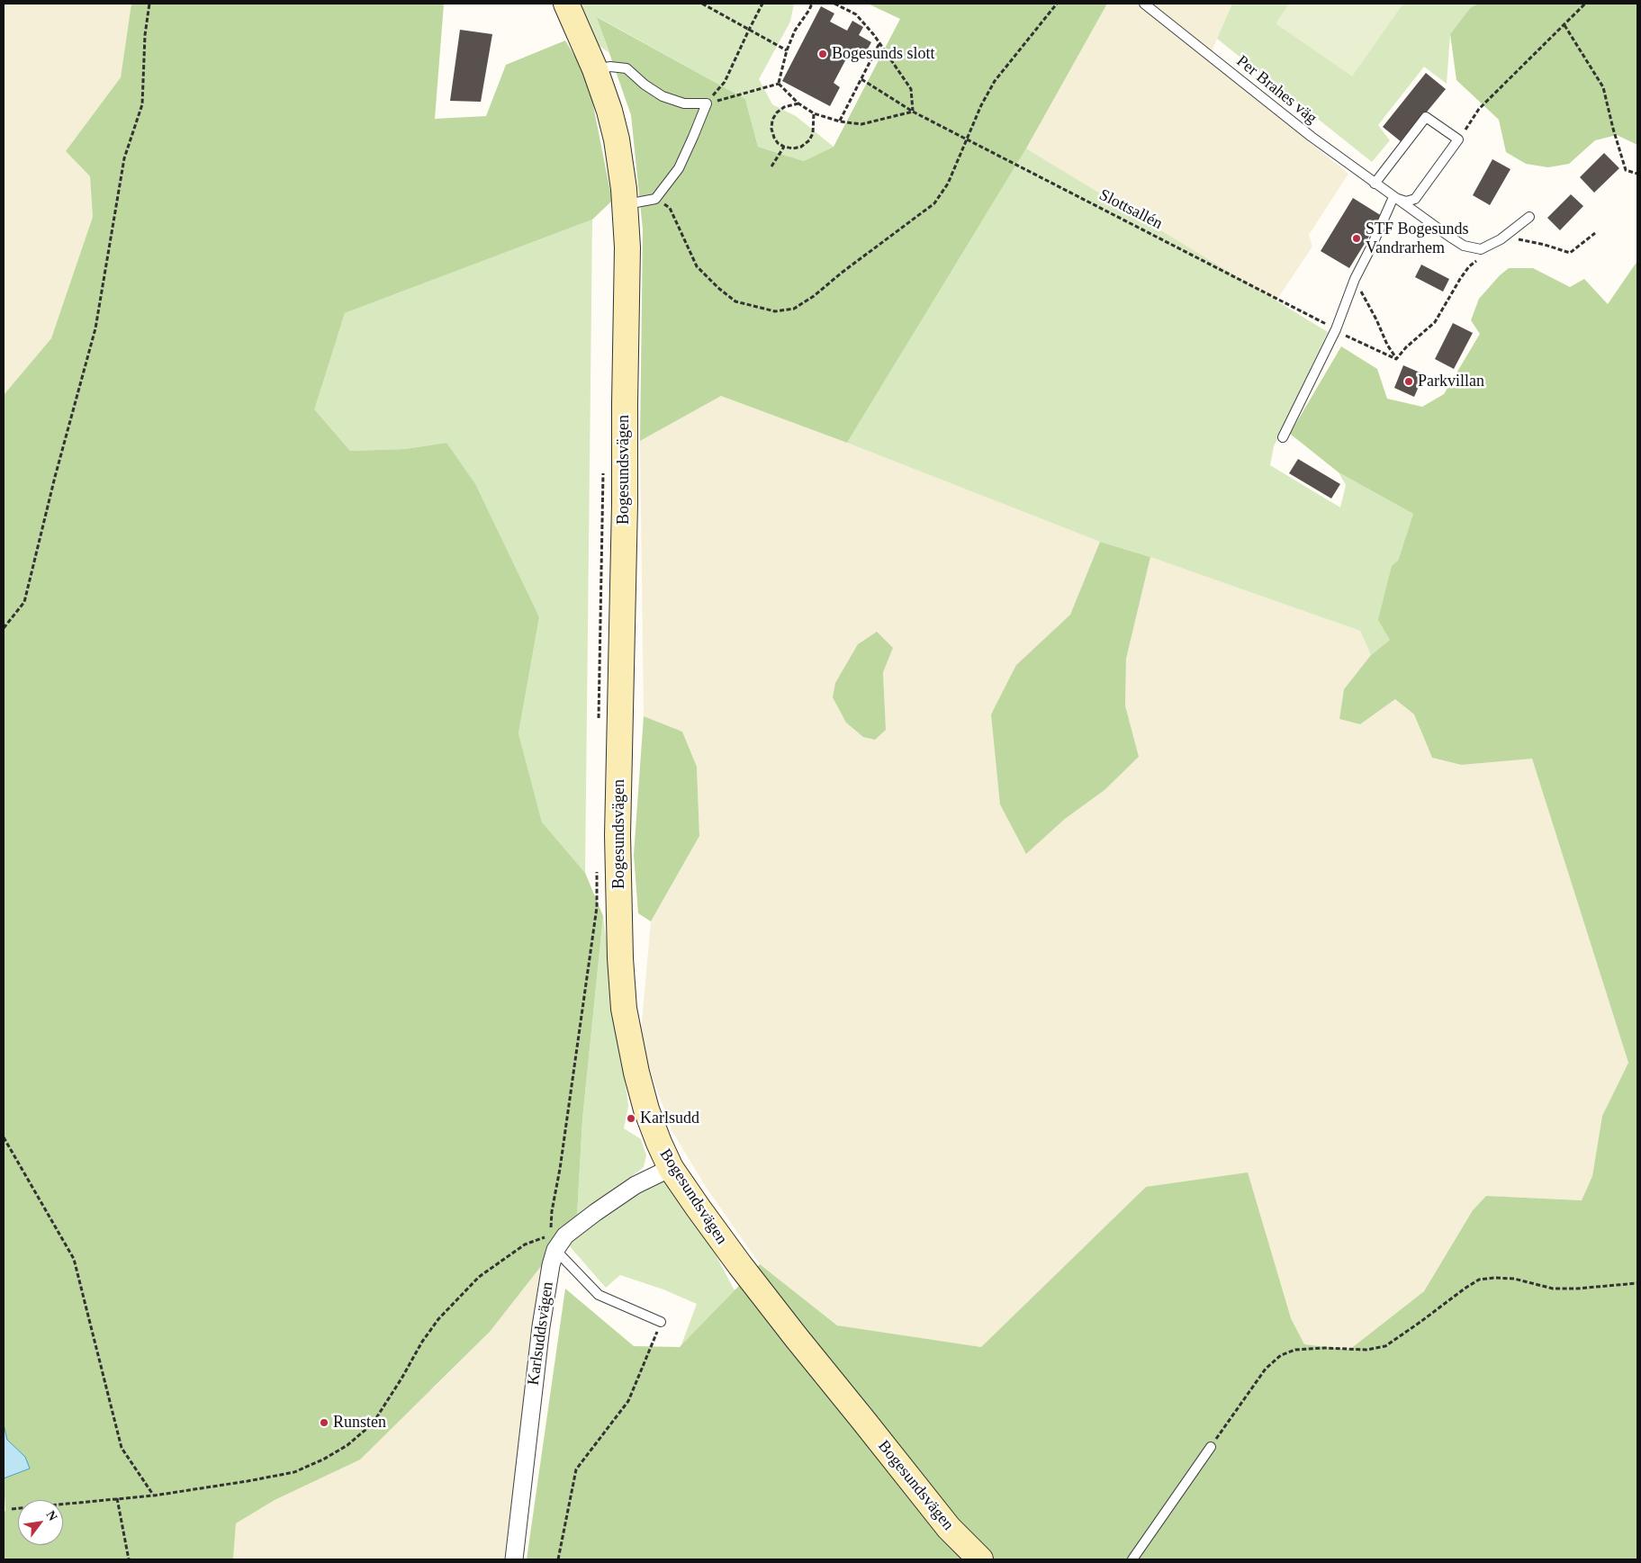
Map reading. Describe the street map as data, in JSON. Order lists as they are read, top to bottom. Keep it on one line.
{"streets":{"street":["Bogesundsvägen","Karlsuddsvägen"],"lane":["Per Brahes väg"],"path":["Slottsallén"]},"crossings":[["Bogesundsvägen","Karlsuddsvägen"]],"places":["Bogesunds slott","STF Bogesunds Vandrarhem","Parkvillan","Karlsudd","Runsten"],"north":"top right"}
